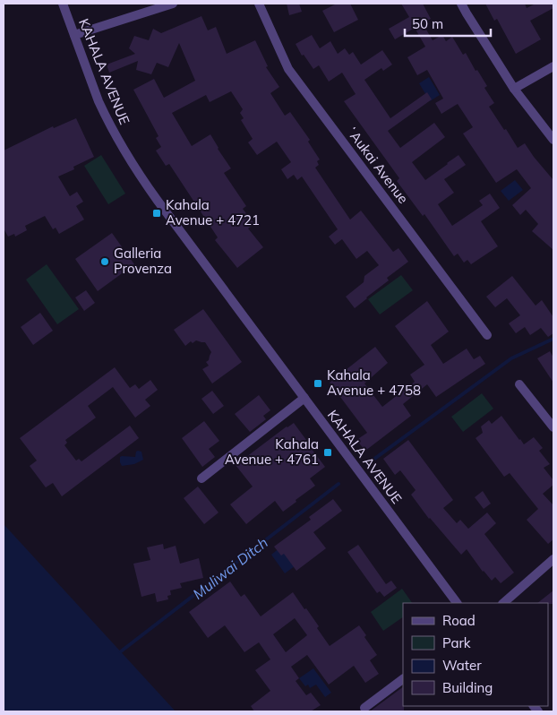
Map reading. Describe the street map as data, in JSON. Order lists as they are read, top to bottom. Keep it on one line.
{"streets":{"street":["KAHALA AVENUE","ʻAukai Avenue"]},"water":["Muliwai Ditch"],"places":{"transit":["Kahala Avenue + 4721","Kahala Avenue + 4758","Kahala Avenue + 4761"],"other":["Galleria Provenza"]},"legend":["Road","Park","Water","Building"],"scale_bar":"50 m"}
